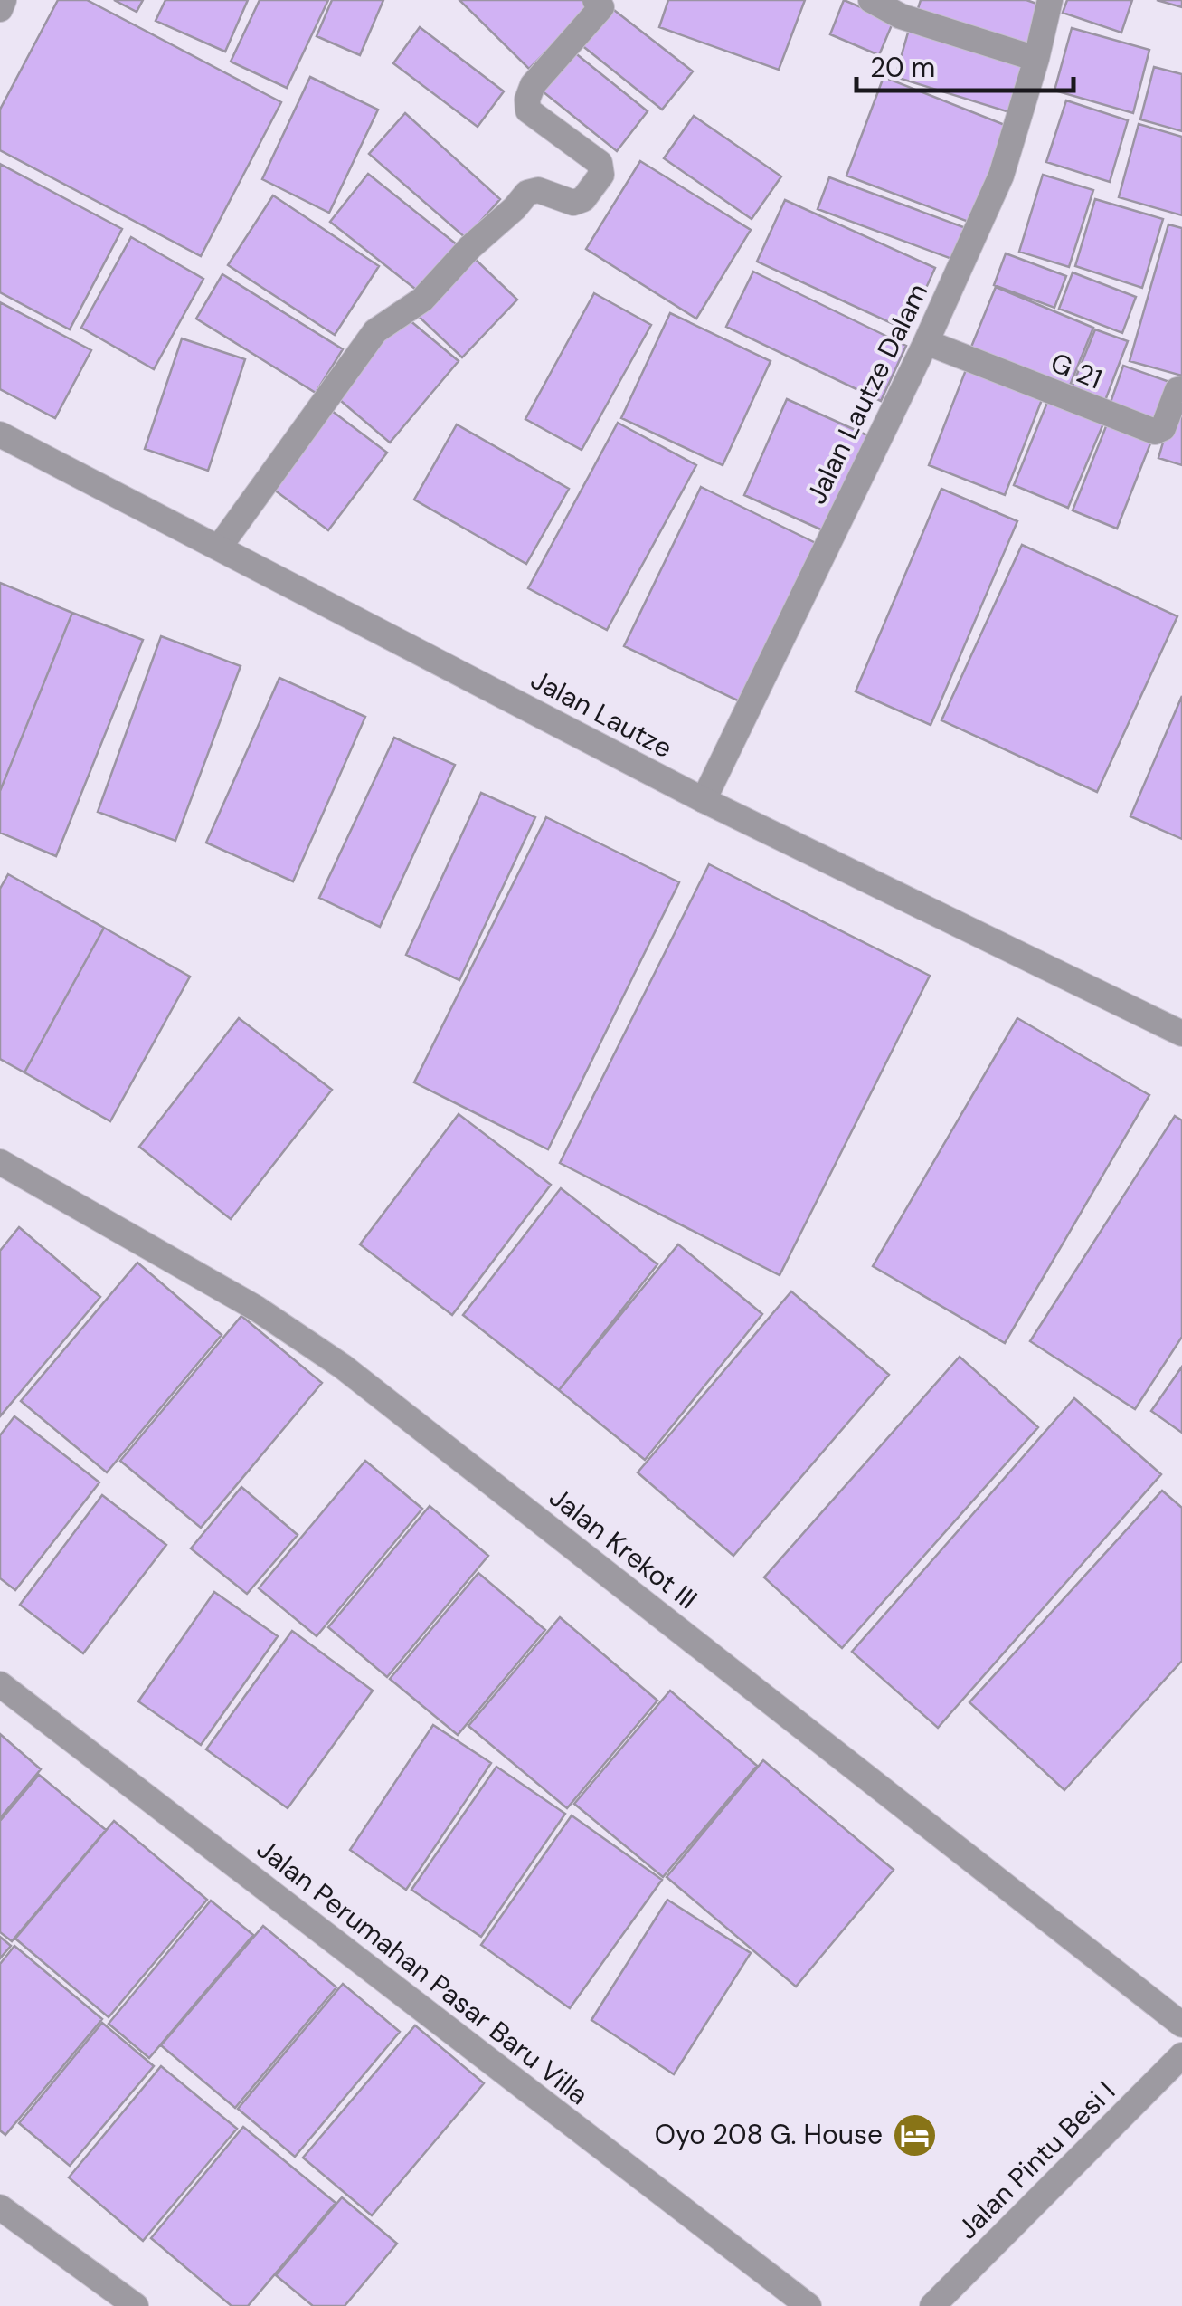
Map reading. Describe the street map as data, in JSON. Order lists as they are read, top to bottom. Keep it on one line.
{"streets":{"street":["G 21","Jalan Lautze Dalam","Jalan Lautze","Jalan Krekot III","Jalan Perumahan Pasar Baru Villa","Jalan Pintu Besi I"]},"crossings":[["G 21","Jalan Lautze Dalam"],["Jalan Lautze Dalam","Jalan Lautze"]],"places":{"hotel":["Oyo 208 G. House"]},"scale_bar":"20 m"}
